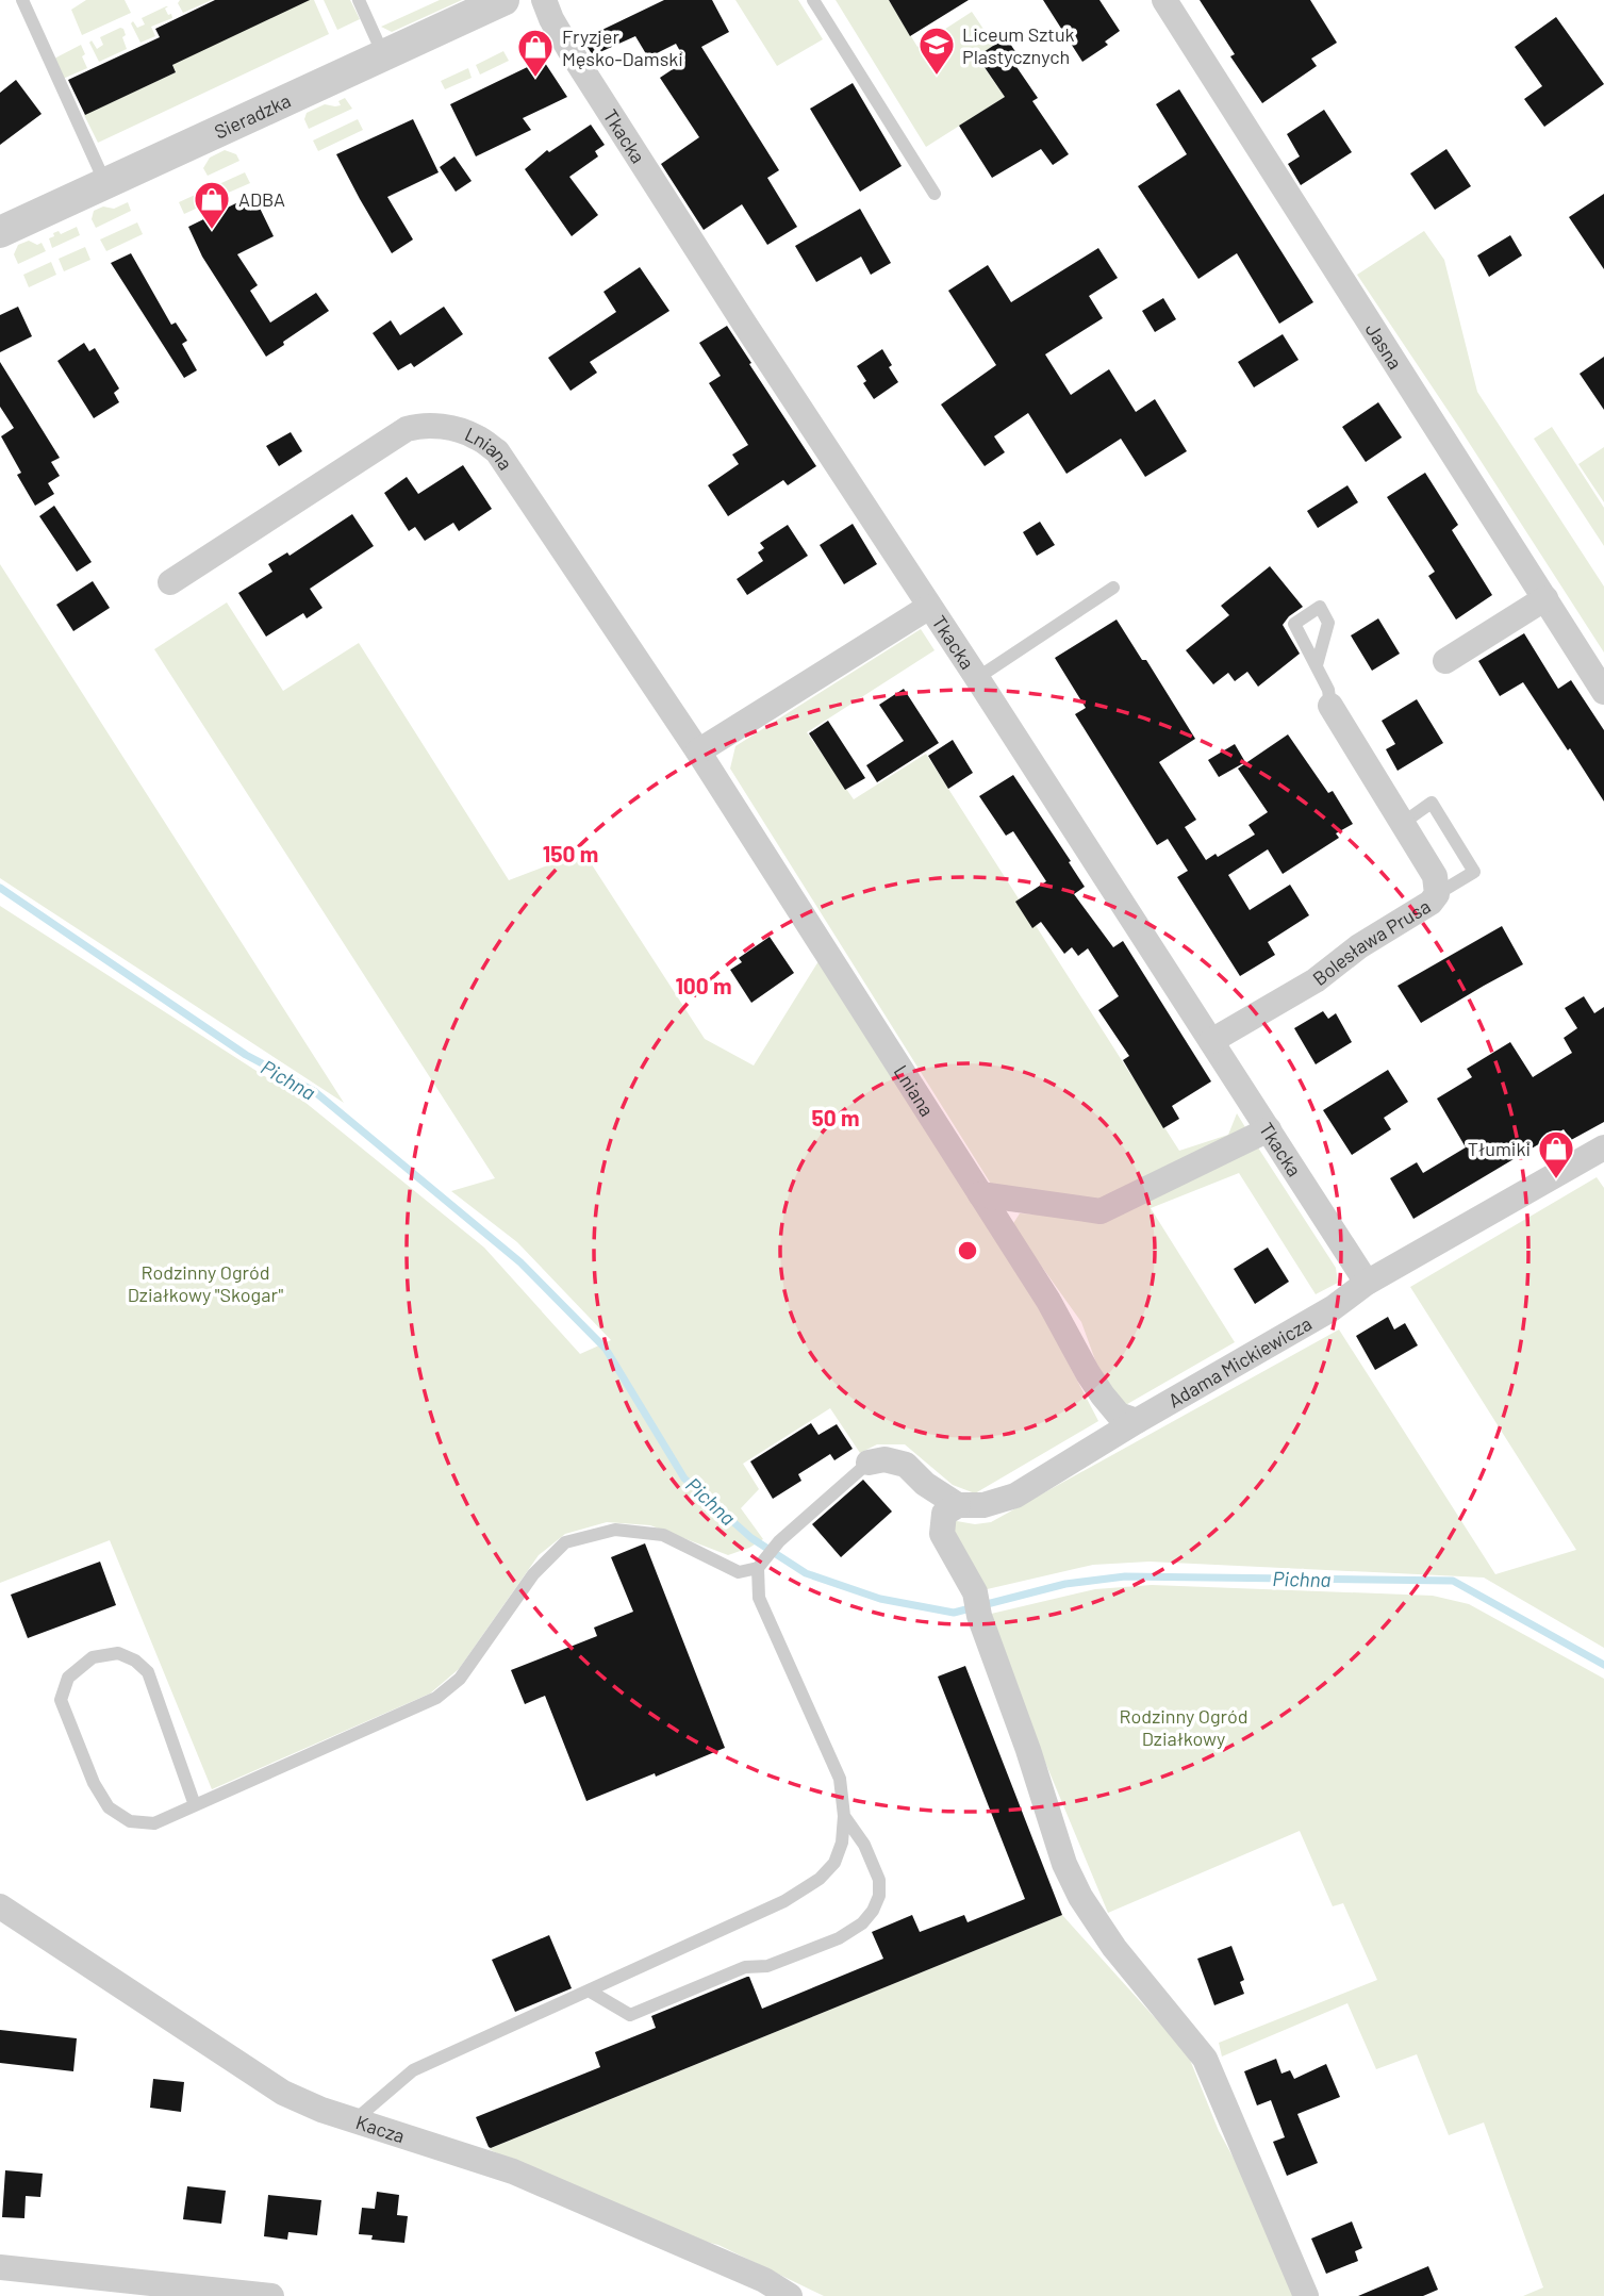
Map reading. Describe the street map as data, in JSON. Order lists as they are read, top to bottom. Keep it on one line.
{"streets":{"street":["Sieradzka","Tkacka","Jasna","Lniana","Bolesława Prusa","Adama Mickiewicza","Kacza"]},"crossings":[["Tkacka","Bolesława Prusa"],["Tkacka","Adama Mickiewicza"],["Lniana","Adama Mickiewicza"]],"water":["Pichna"],"parks":["Rodzinny Ogród Działkowy \"Skogar\"","Rodzinny Ogród Działkowy"],"places":{"school or university":["Liceum Sztuk Plastycznych"],"shop":["Fryzjer Męsko-Damski","ADBA","Tłumiki"]},"rings":["150 m","100 m","50 m"]}
